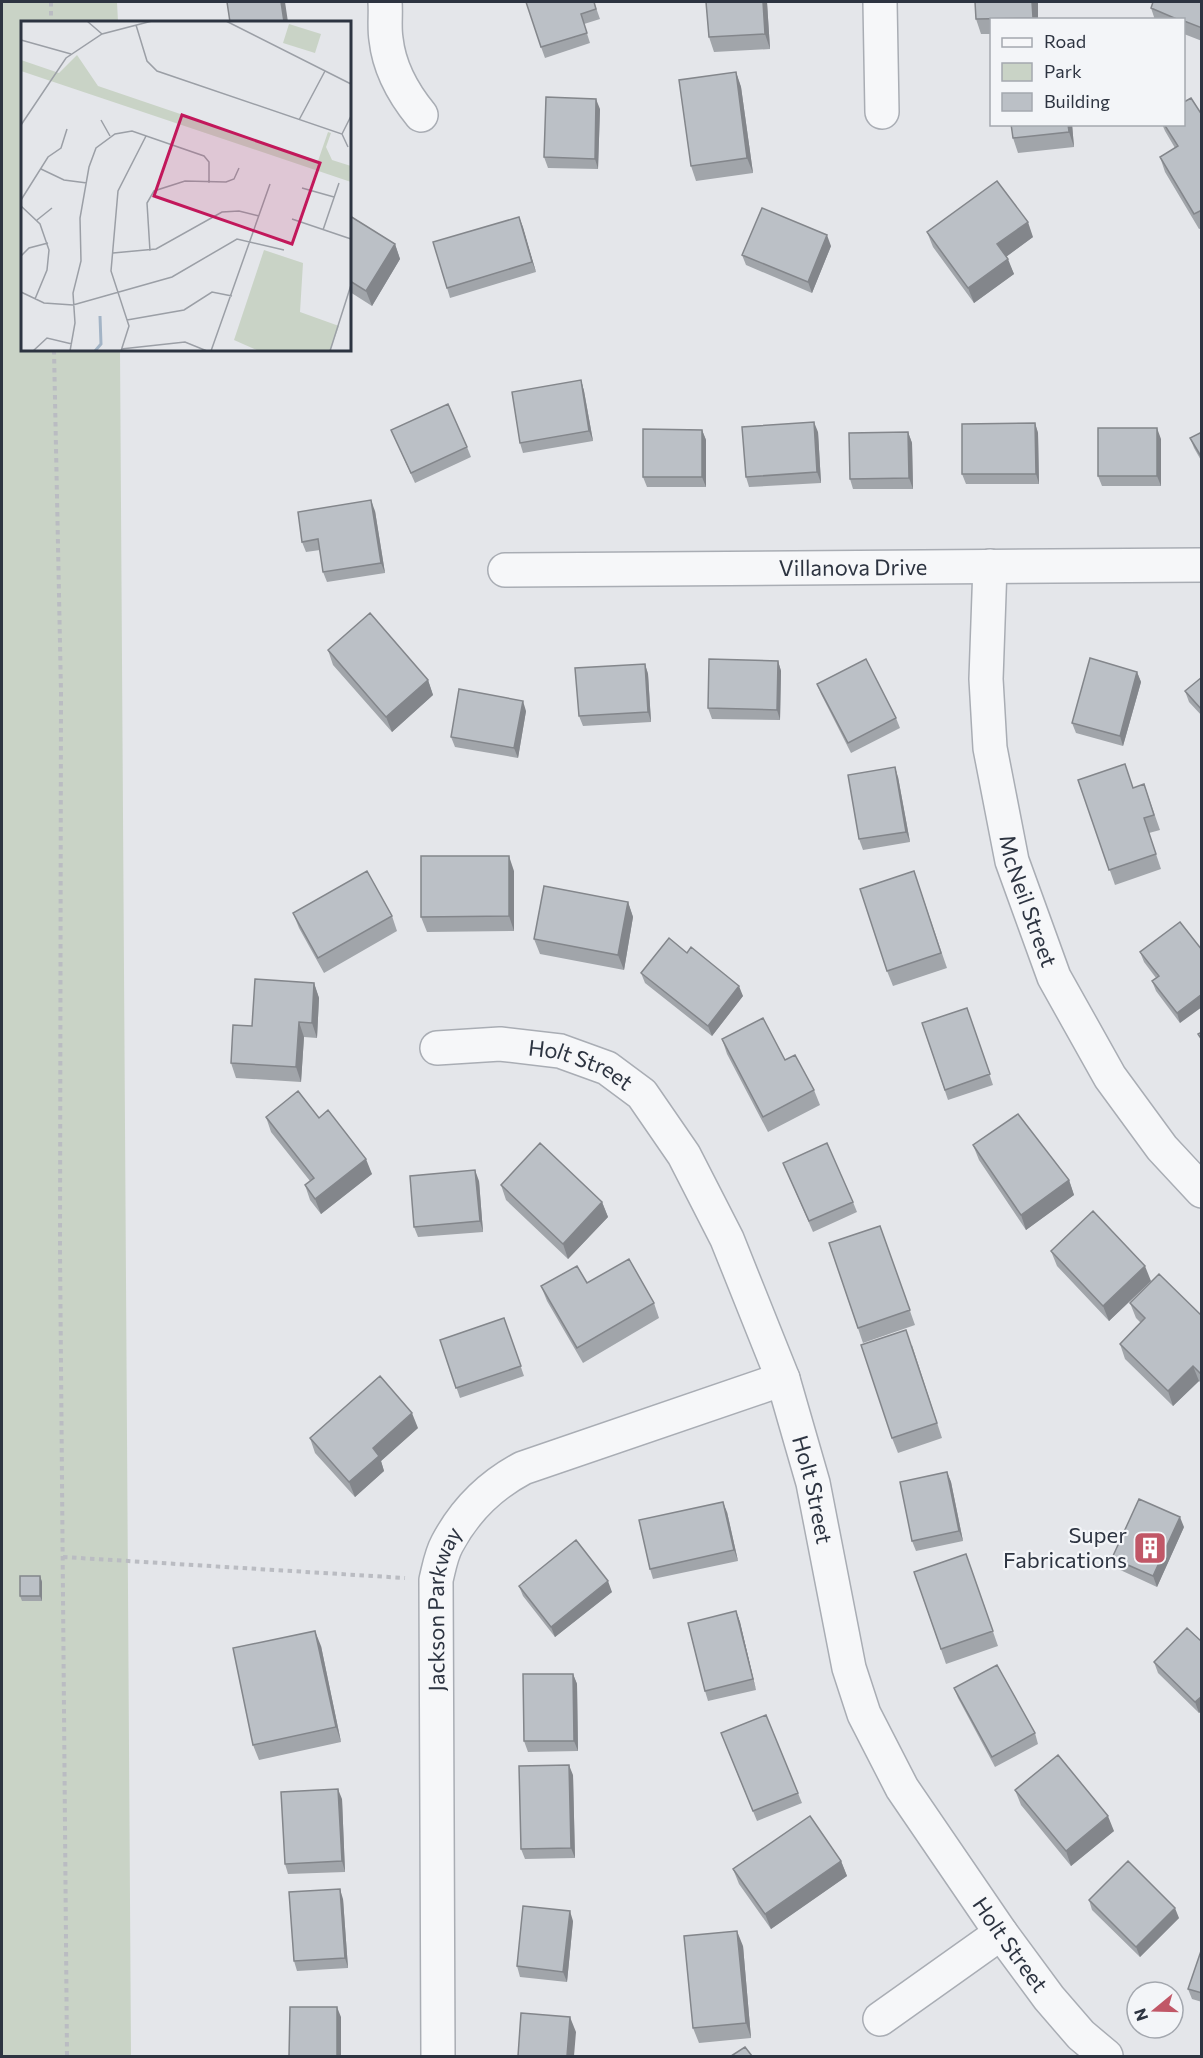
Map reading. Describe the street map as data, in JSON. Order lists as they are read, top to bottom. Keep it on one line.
{"streets":{"street":["Villanova Drive","McNeil Street","Holt Street","Jackson Parkway"]},"crossings":[["Villanova Drive","McNeil Street"],["Holt Street","Jackson Parkway"]],"places":{"building":["Super Fabrications"]},"legend":["Road","Park","Building"],"north":"left"}
